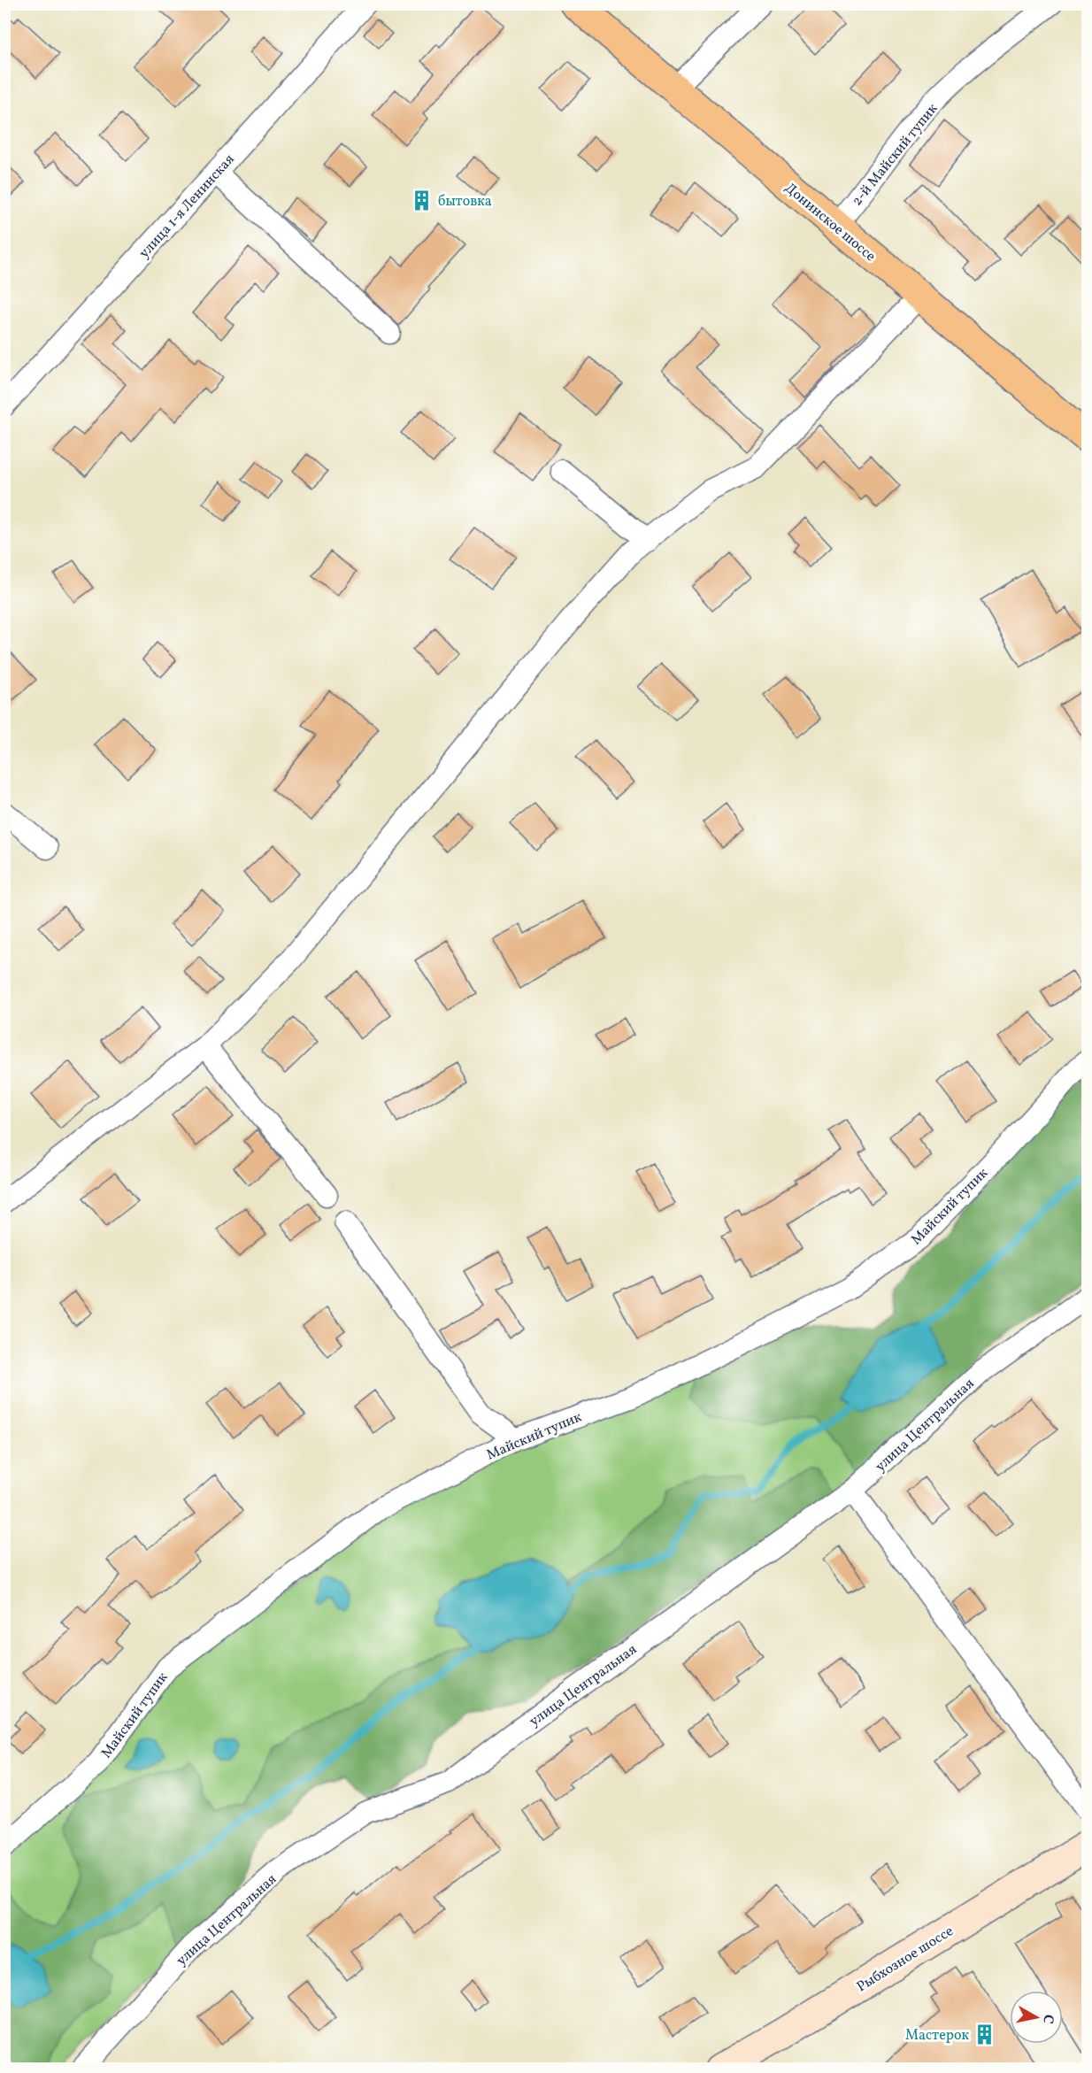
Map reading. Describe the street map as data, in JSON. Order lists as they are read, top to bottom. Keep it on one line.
{"streets":{"main road":["Донинское шоссе","Рыбхозное шоссе"],"street":["2-й Майский тупик","улица 1-я Ленинская","Майский тупик","улица Центральная"]},"crossings":[["2-й Майский тупик","Донинское шоссе"]],"places":{"building":["бытовка","Мастерок"]},"north":"right"}
